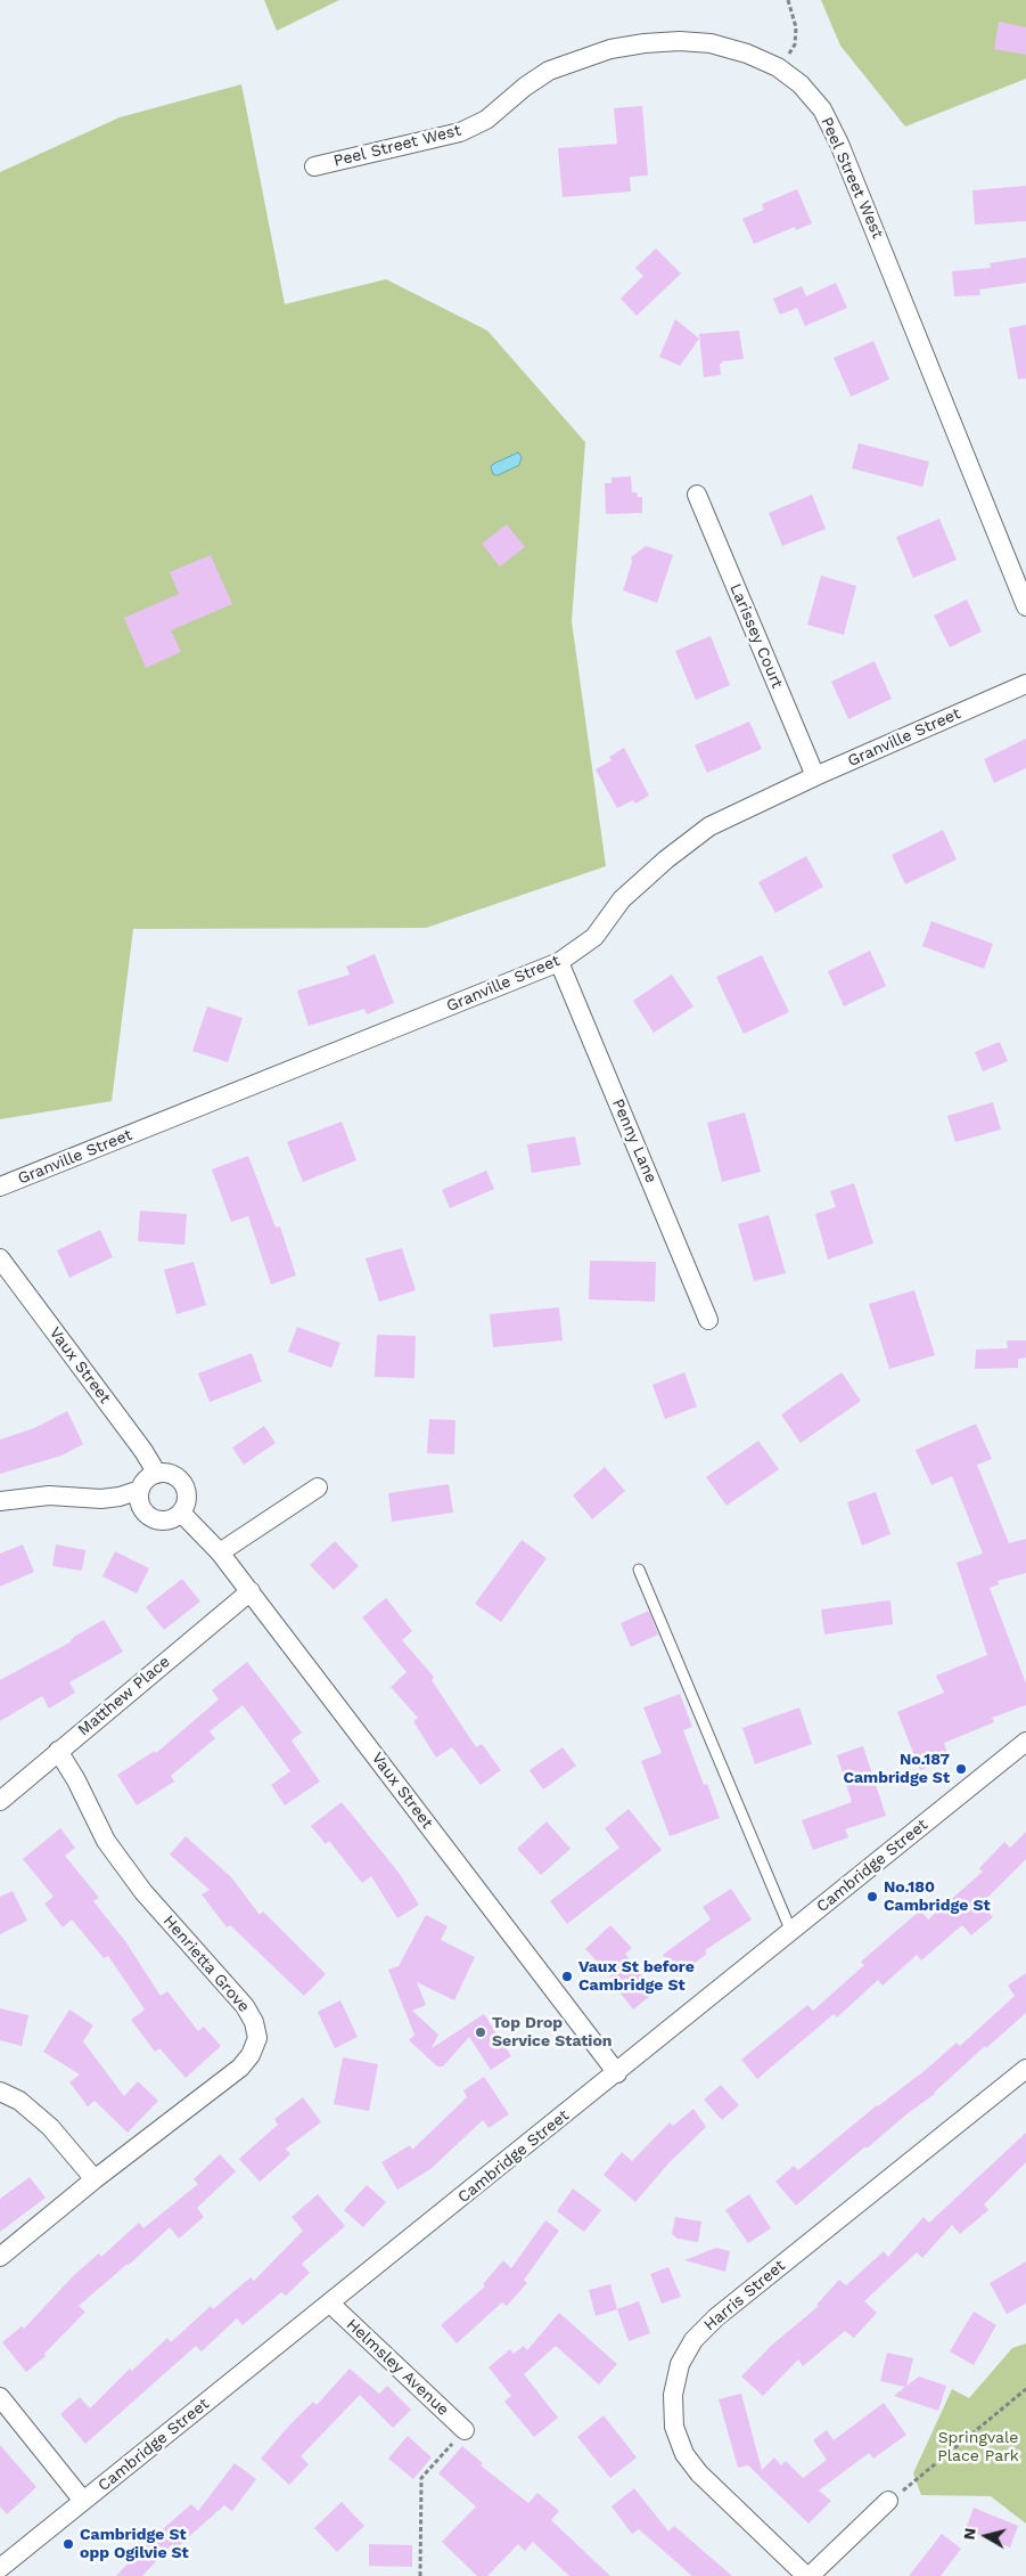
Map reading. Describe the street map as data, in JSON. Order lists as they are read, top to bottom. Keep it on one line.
{"streets":{"street":["Peel Street West","Larissey Court","Granville Street","Penny Lane","Vaux Street","Matthew Place","Cambridge Street","Henrietta Grove","Harris Street","Helmsley Avenue"]},"crossings":[["Larissey Court","Granville Street"],["Granville Street","Penny Lane"],["Vaux Street","Matthew Place"],["Vaux Street","Cambridge Street"],["Matthew Place","Henrietta Grove"],["Cambridge Street","Helmsley Avenue"]],"parks":["Springvale Place Park"],"places":["No.187 Cambridge St","No.180 Cambridge St","Vaux St before Cambridge St","Top Drop Service Station","Cambridge St opp Ogilvie St"],"north":"left"}
